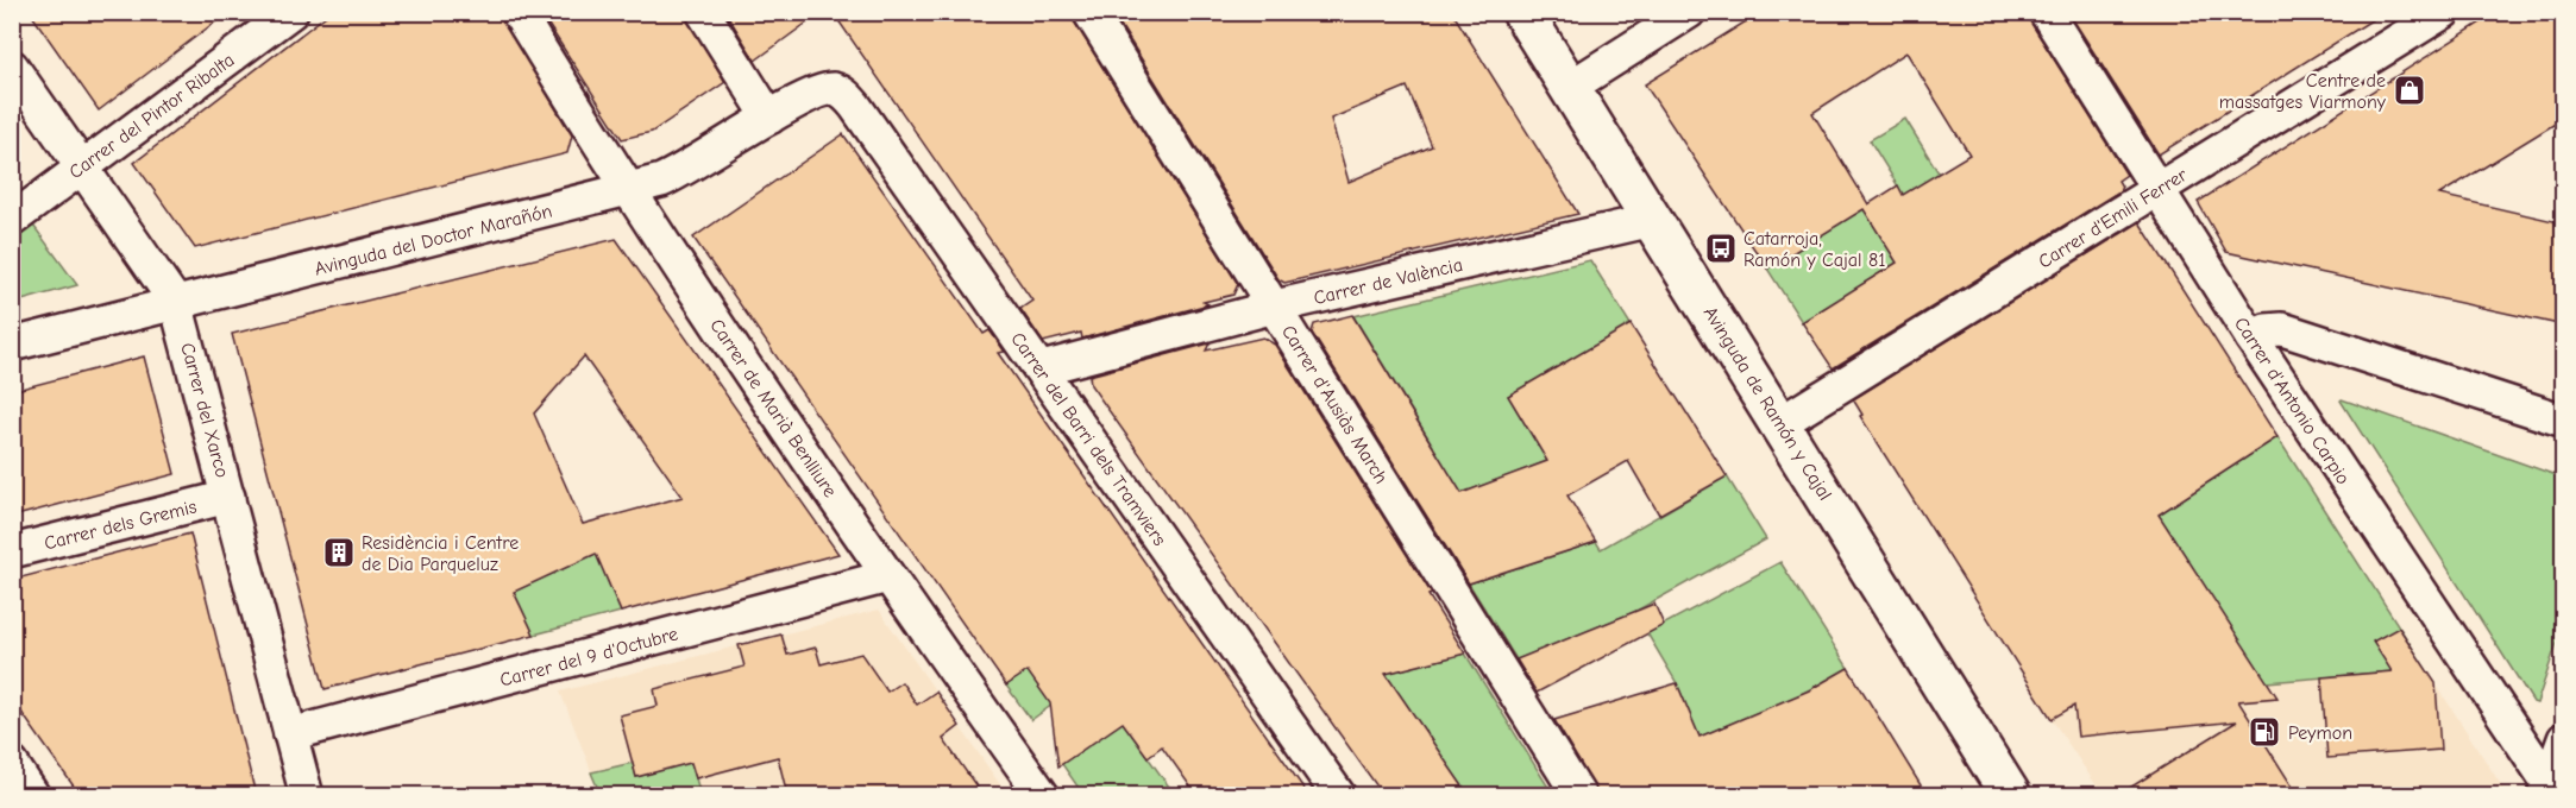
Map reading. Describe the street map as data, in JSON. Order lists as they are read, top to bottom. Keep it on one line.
{"streets":{"street":["Carrer del Pintor Ribalta","Carrer d'Emili Ferrer","Avinguda del Doctor Marañón","Carrer de València","Carrer d'Antonio Carpio","Avinguda de Ramón y Cajal","Carrer d'Ausiàs March","Carrer de Marià Benlliure","Carrer del Xarco","Carrer del Barri dels Tramviers","Carrer dels Gremis","Carrer del 9 d'Octubre"]},"crossings":[["Carrer del Pintor Ribalta","Carrer del Xarco"],["Carrer d'Emili Ferrer","Carrer d'Antonio Carpio"],["Carrer d'Emili Ferrer","Avinguda de Ramón y Cajal"],["Avinguda del Doctor Marañón","Carrer de Marià Benlliure"],["Avinguda del Doctor Marañón","Carrer del Xarco"],["Avinguda del Doctor Marañón","Carrer del Barri dels Tramviers"],["Carrer de València","Avinguda de Ramón y Cajal"],["Carrer de València","Carrer d'Ausiàs March"],["Carrer de València","Carrer del Barri dels Tramviers"],["Carrer de Marià Benlliure","Carrer del 9 d'Octubre"],["Carrer del Xarco","Carrer dels Gremis"],["Carrer del Xarco","Carrer del 9 d'Octubre"]],"places":{"shop":["Centre de massatges Viarmony"],"bus stop":["Catarroja, Ramón y Cajal 81"],"building":["Residència i Centre de Dia Parqueluz"],"fuel station":["Peymon"]}}
